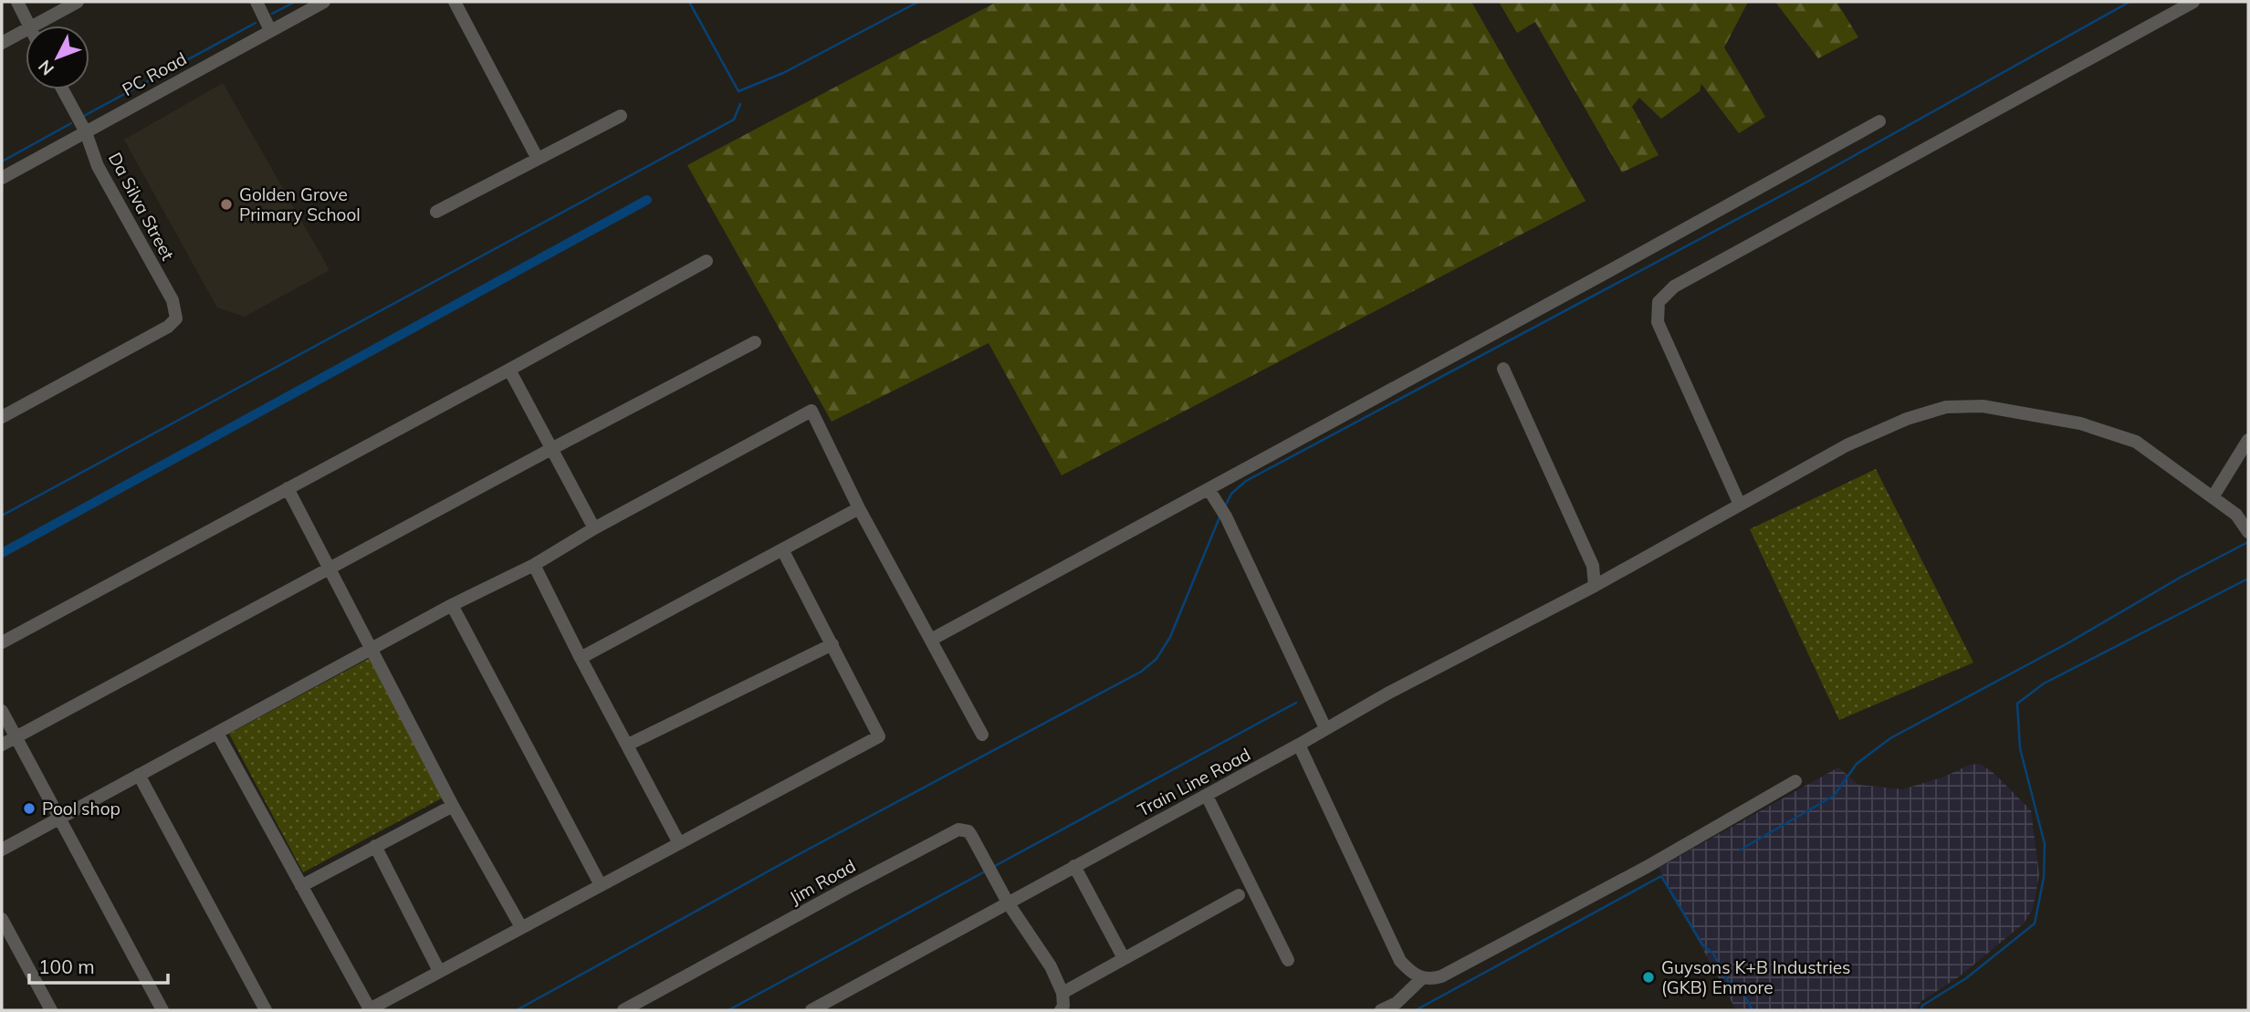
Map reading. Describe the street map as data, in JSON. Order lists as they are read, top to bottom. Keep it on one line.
{"streets":{"street":["PC Road","Da Silva Street","Train Line Road","Jim Road"]},"crossings":[["PC Road","Da Silva Street"],["Train Line Road","Jim Road"]],"places":["Golden Grove Primary School","Pool shop","Guysons K+B Industries (GKB) Enmore"],"scale_bar":"100 m","north":"bottom left"}
